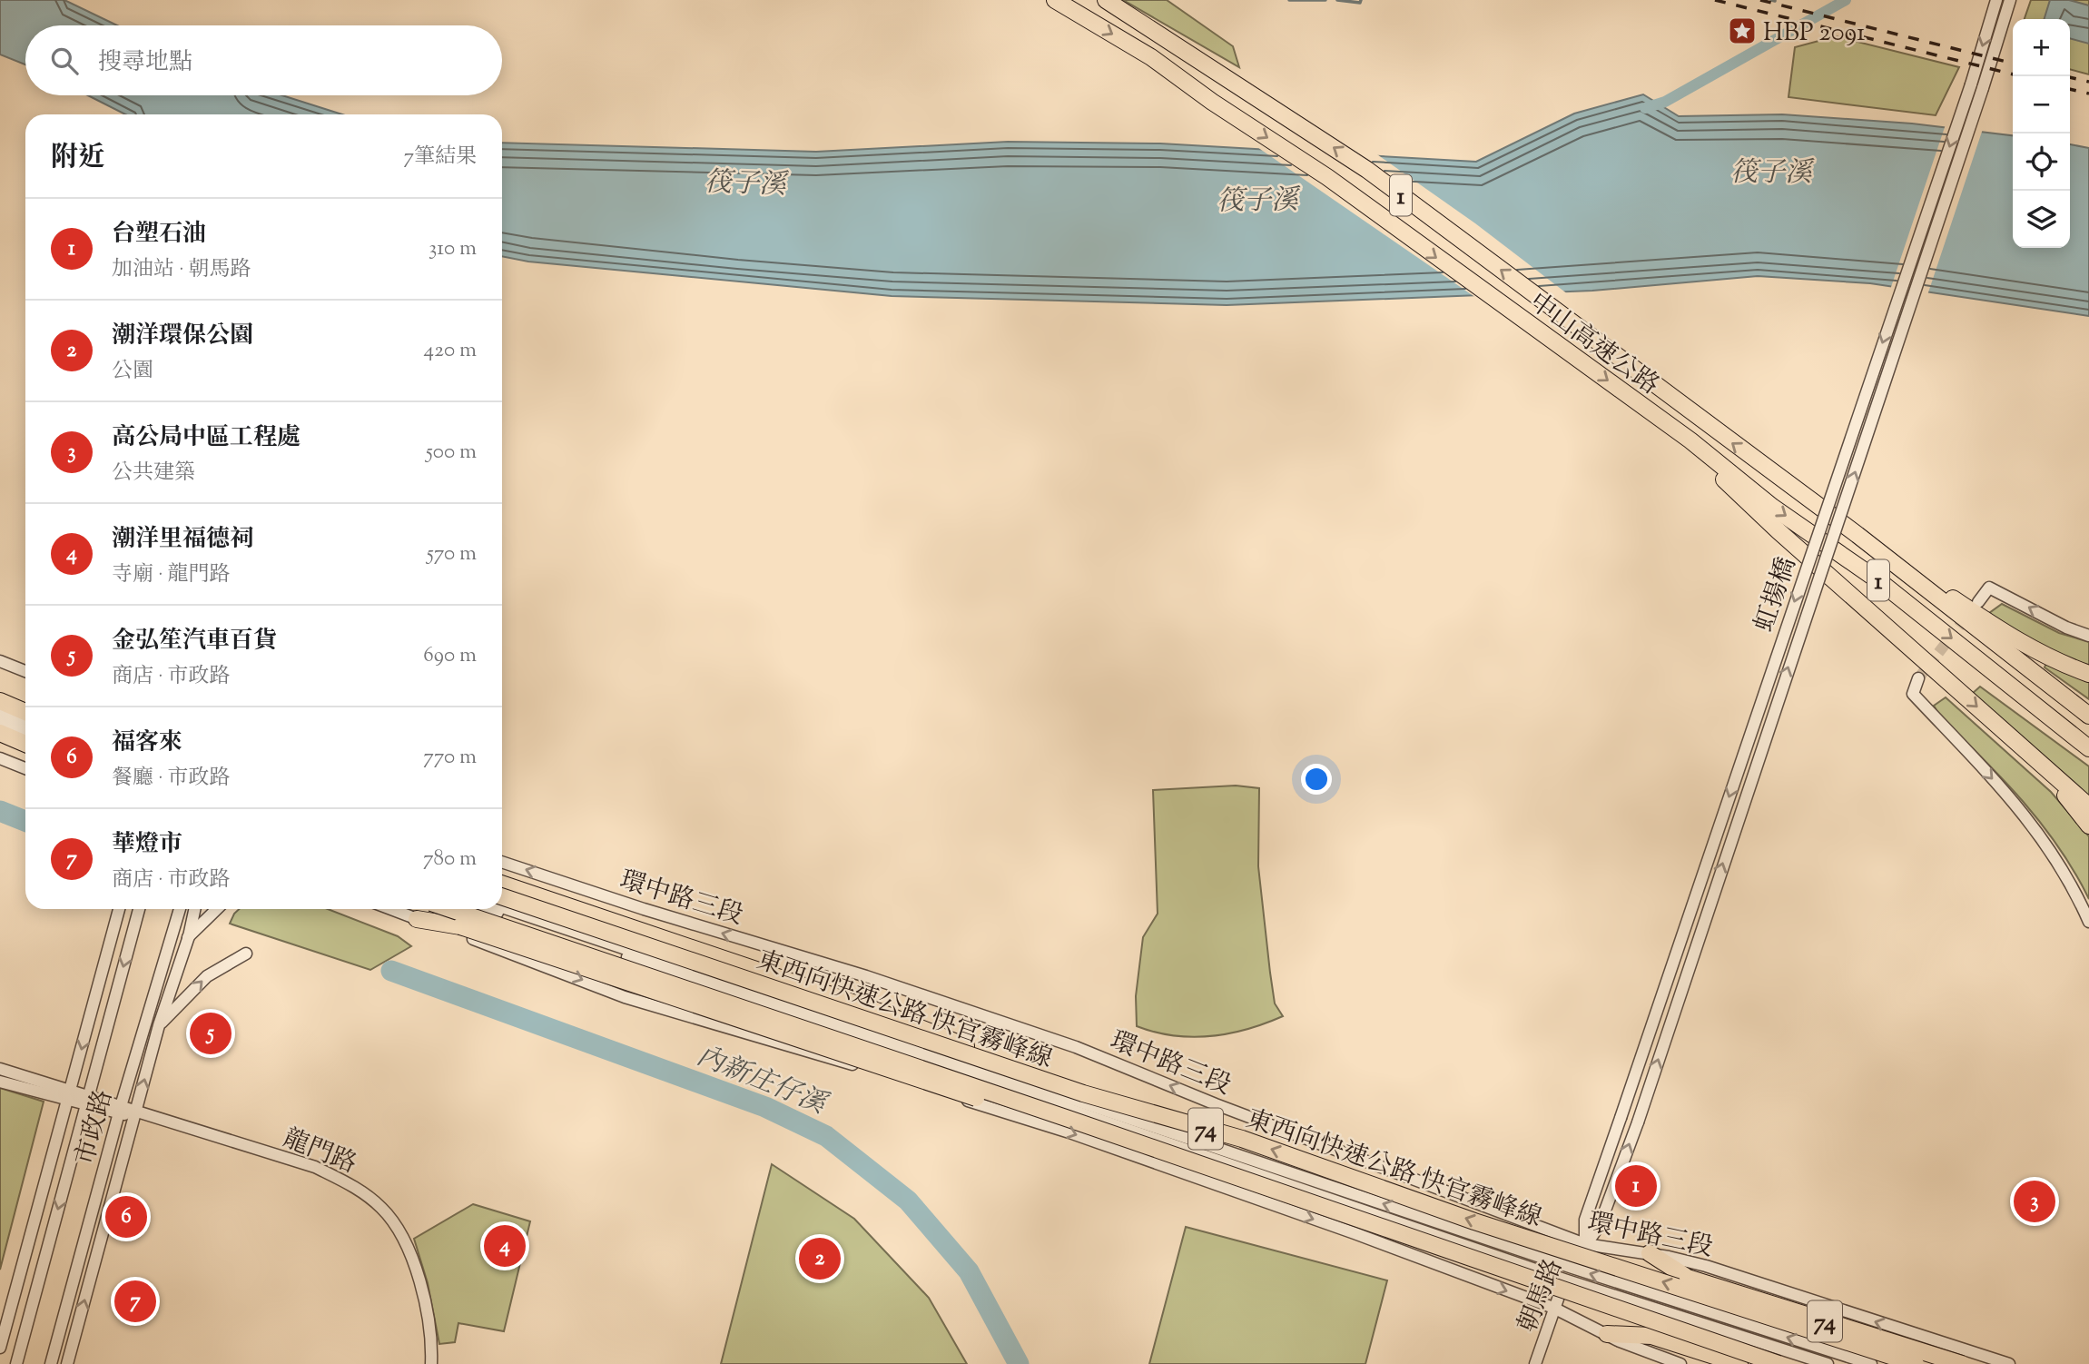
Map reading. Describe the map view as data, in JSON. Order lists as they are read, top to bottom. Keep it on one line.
{"streets":{"highway":["1","中山高速公路","東西向快速公路 快官霧峰線","74"],"street":["虹揚橋","環中路三段","市政路","龍門路","朝馬路"]},"crossings":[["虹揚橋","朝馬路"],["環中路三段","74"],["環中路三段","朝馬路"],["市政路","龍門路"]],"water":["筏子溪","內新庄仔溪"],"places":{"place":["HBP 2091"]},"page":{"map_buttons":["+","−"],"search":"搜尋地點","heading":["附近","7筆結果"],"list":[{"mark":"1","name":"台塑石油","note":"加油站 · 朝馬路","value":"310 m"},{"mark":"2","name":"潮洋環保公園","note":"公園","value":"420 m"},{"mark":"3","name":"高公局中區工程處","note":"公共建築","value":"500 m"},{"mark":"4","name":"潮洋里福德祠","note":"寺廟 · 龍門路","value":"570 m"},{"mark":"5","name":"金弘笙汽車百貨","note":"商店 · 市政路","value":"690 m"},{"mark":"6","name":"福客來","note":"餐廳 · 市政路","value":"770 m"},{"mark":"7","name":"華燈市","note":"商店 · 市政路","value":"780 m"}],"pins":["5","1","3","6","4","2","7"]}}
